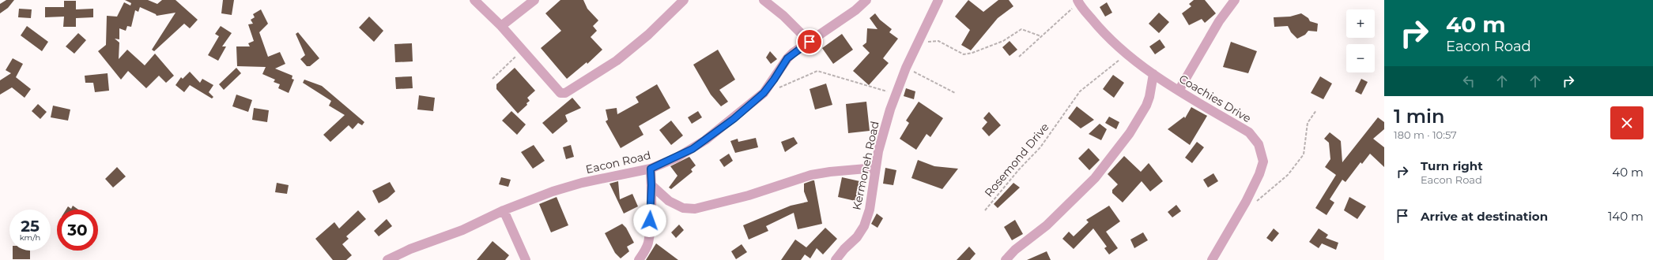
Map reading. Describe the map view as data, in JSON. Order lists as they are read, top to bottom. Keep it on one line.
{"streets":{"street":["Coachies Drive","Eacon Road","Kermoneh Road"],"path":["Rosemond Drive"]},"crossings":[["Coachies Drive","Rosemond Drive"]],"page":{"turn":["40 m","Eacon Road"],"map_buttons":["+","−"],"heading":["1 min","180 m · 10:57"],"list":[{"name":"Turn right","note":"Eacon Road","value":"40 m"},{"name":"Arrive at destination","value":"140 m"}],"speed":"25 km/h","limit":"30"}}
